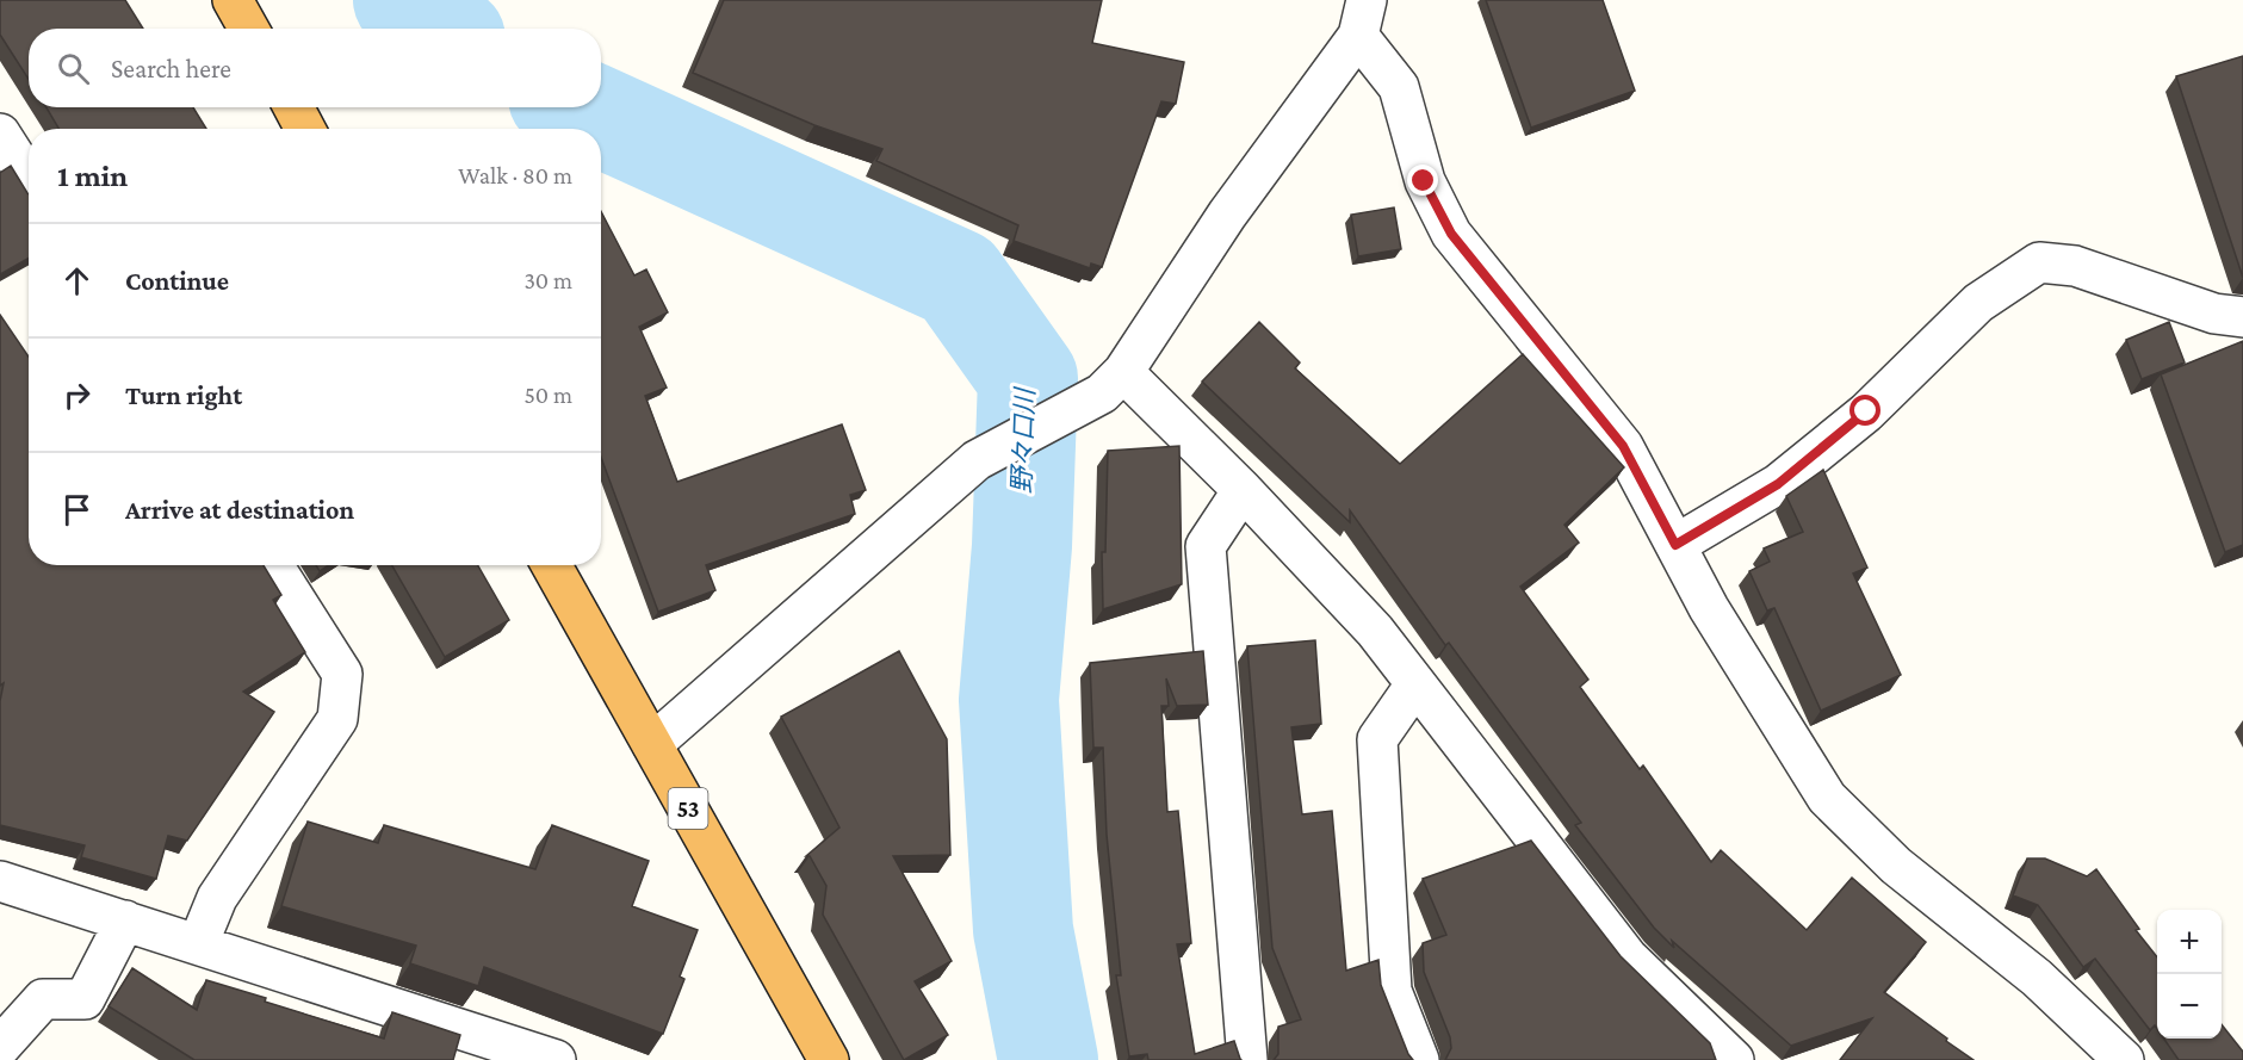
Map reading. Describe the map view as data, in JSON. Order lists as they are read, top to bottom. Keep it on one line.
{"streets":{"highway":["53"]},"water":["野々口川"],"page":{"search":"Search here","heading":["1 min","Walk · 80 m"],"list":[["Continue","30 m"],["Turn right","50 m"],"Arrive at destination"],"map_buttons":["+","−"]}}
